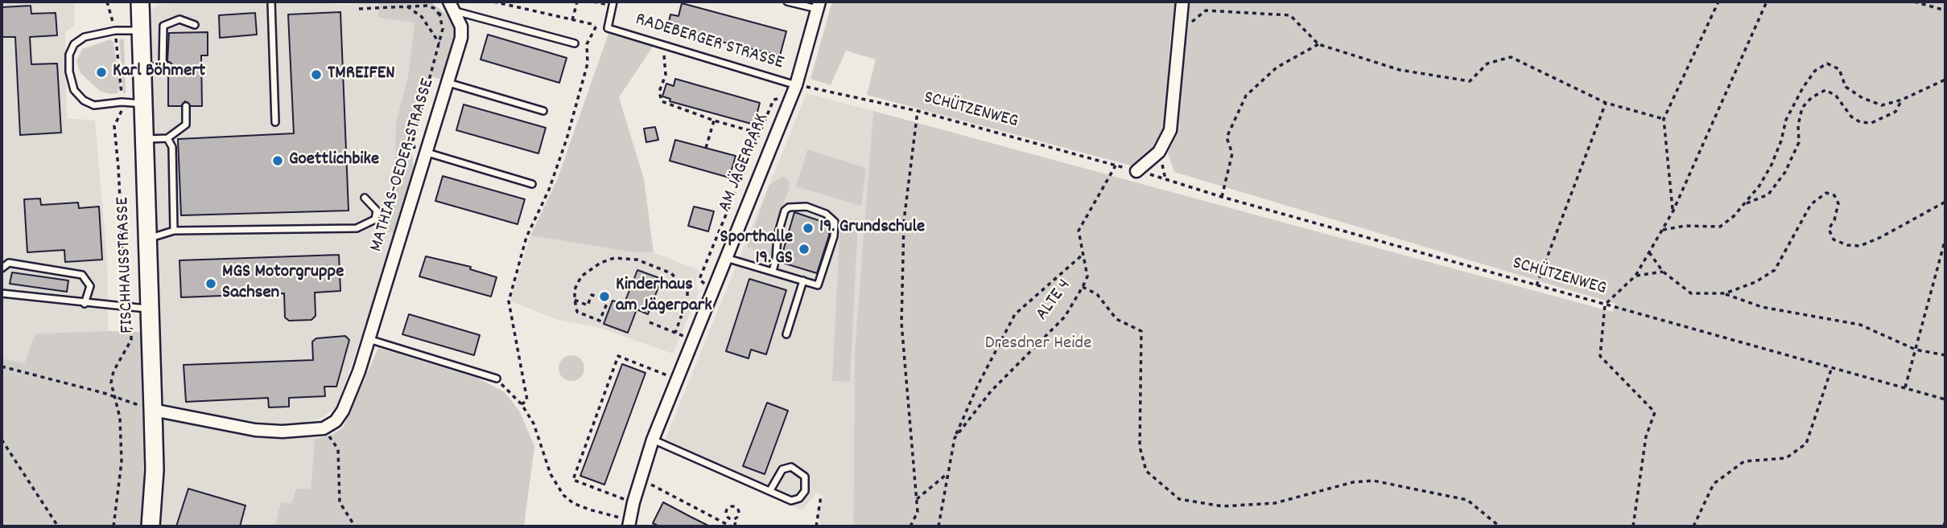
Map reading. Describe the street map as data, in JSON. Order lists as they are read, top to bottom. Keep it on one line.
{"streets":{"main road":["FISCHHAUSSTRASSE"],"street":["AM JÄGERPARK","MATHIAS-OEDER-STRASSE"],"lane":["RADEBERGER STRASSE"],"path":["SCHÜTZENWEG","ALTE 4"]},"crossings":[["RADEBERGER STRASSE","SCHÜTZENWEG"],["RADEBERGER STRASSE","AM JÄGERPARK"],["SCHÜTZENWEG","AM JÄGERPARK"],["SCHÜTZENWEG","ALTE 4"]],"parks":["Dresdner Heide"],"places":["Karl Böhmert","TMREIFEN","Goettlichbike","19. Grundschule","Sporthalle 19. GS","MGS Motorgruppe Sachsen","Kinderhaus am Jägerpark"]}
